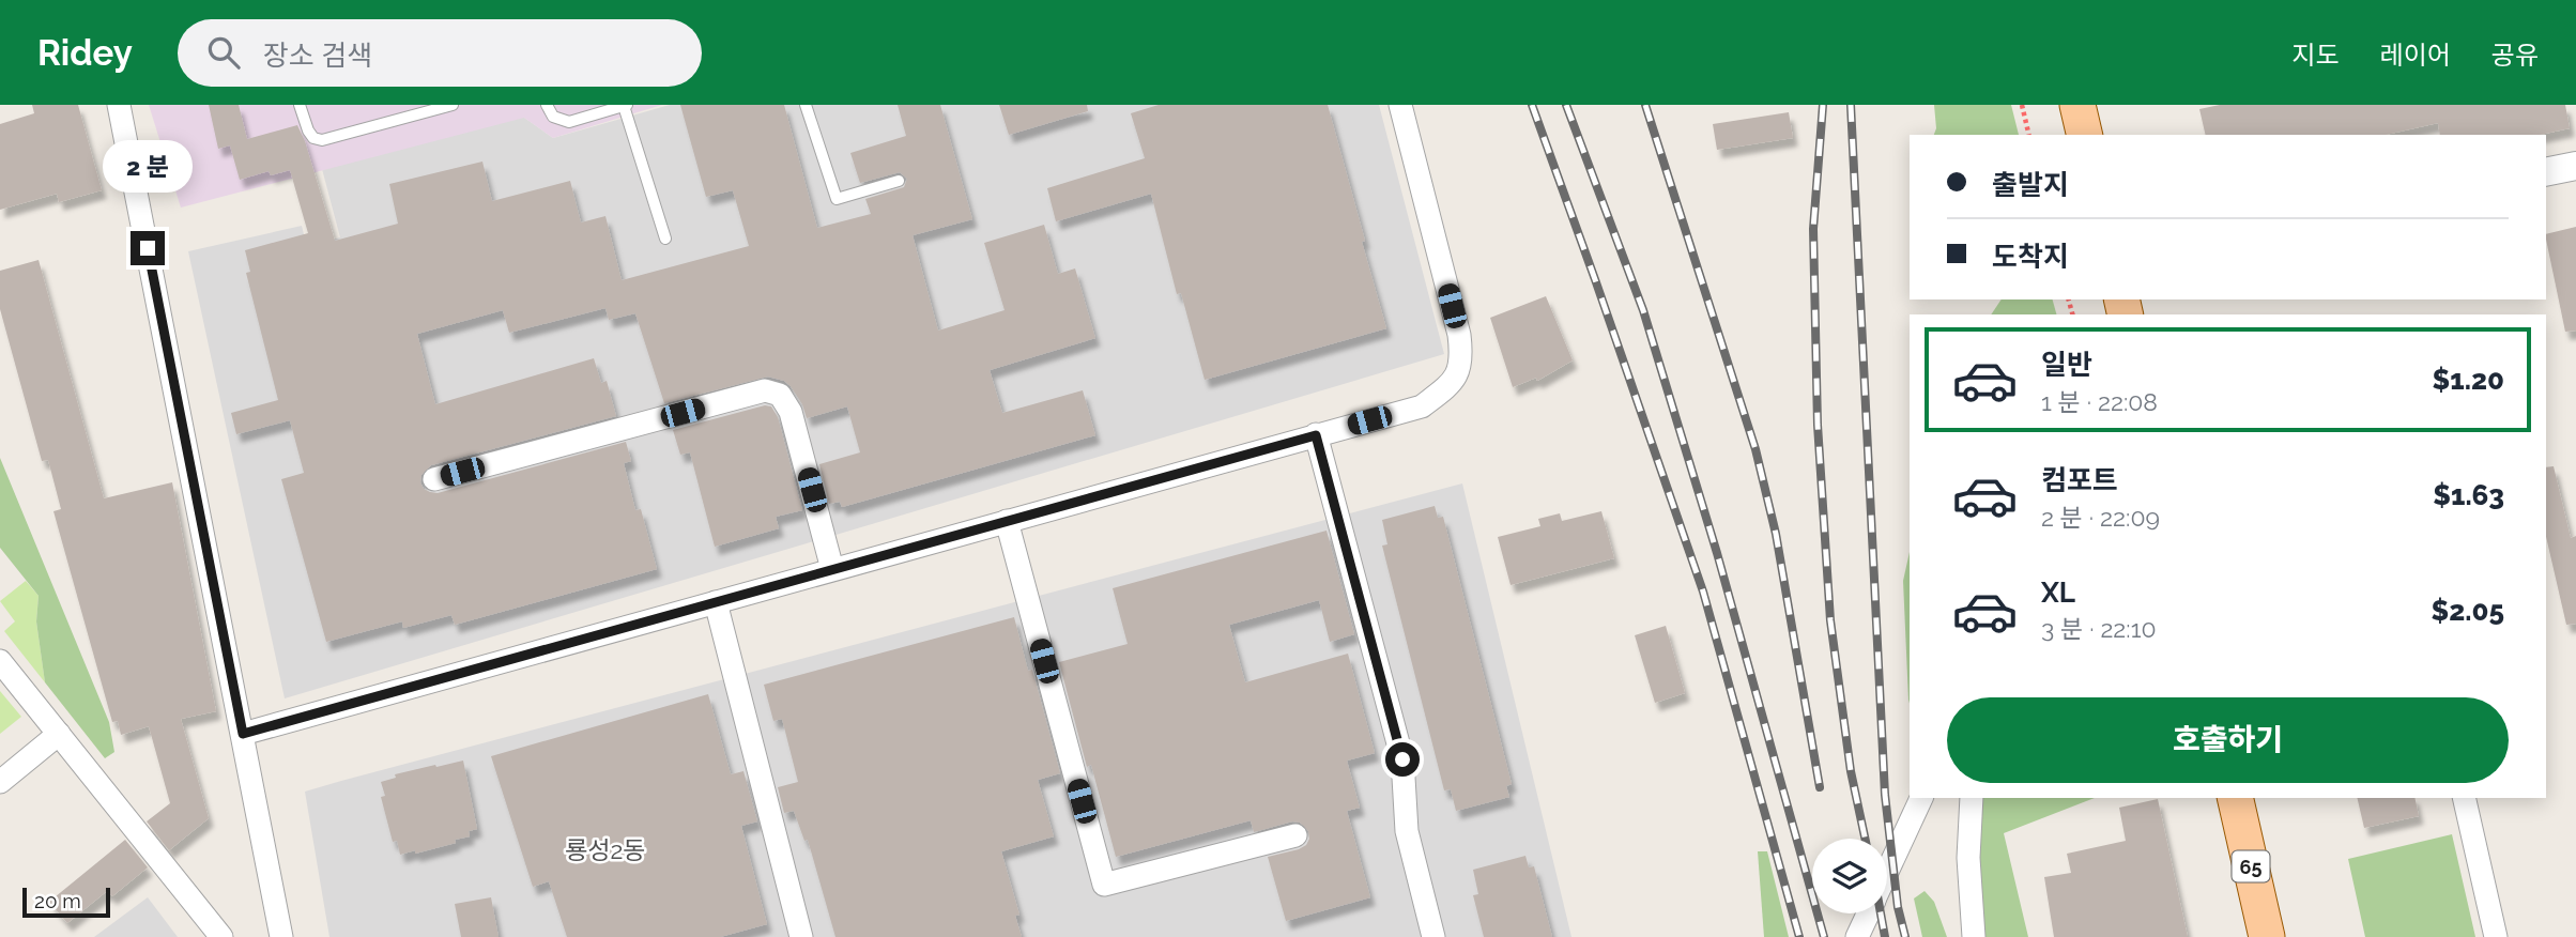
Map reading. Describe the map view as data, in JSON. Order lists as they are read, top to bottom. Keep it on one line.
{"streets":{"main road":["65"]},"districts":["룡성2동"],"scale_bar":"20 m","page":{"header":"Ridey","search":"장소 검색","nav":["지도","레이어","공유"],"banner":["출발지","도착지"],"bubble":"2 분","list":[{"name":"일반","note":"1 분 · 22:08","value":"$1.20"},{"name":"컴포트","note":"2 분 · 22:09","value":"$1.63"},{"name":"XL","note":"3 분 · 22:10","value":"$2.05"}],"buttons":"호출하기","scale":"20 m"}}
